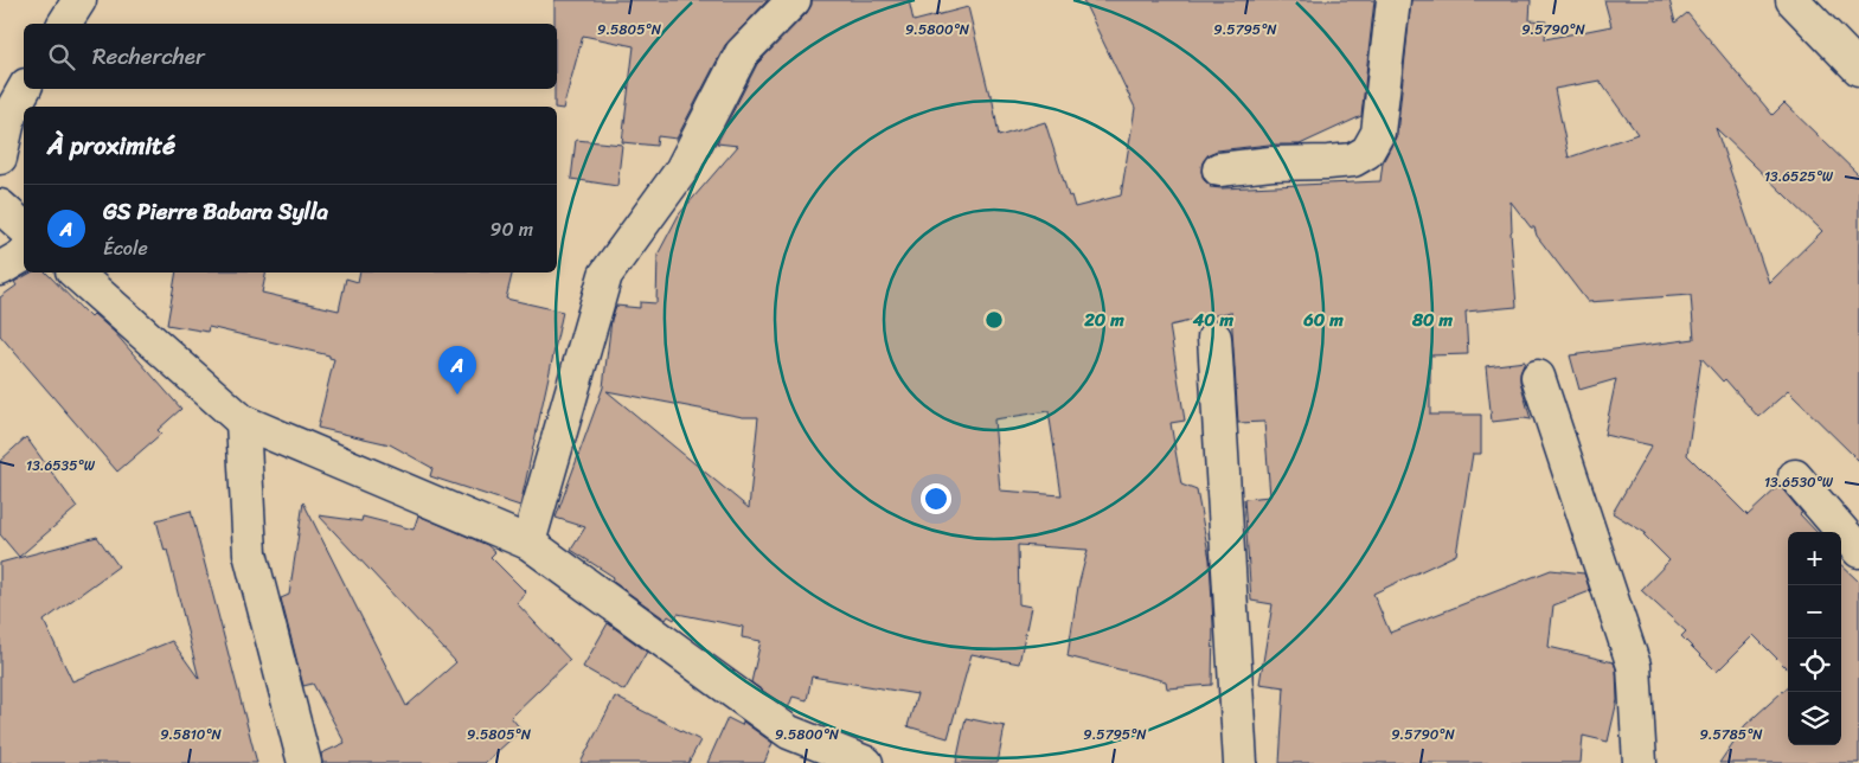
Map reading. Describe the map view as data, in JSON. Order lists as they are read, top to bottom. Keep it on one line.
{"page":{"search":"Rechercher","heading":"À proximité","list":[{"mark":"A","name":"GS Pierre Babara Sylla","note":"École","value":"90 m"}],"pins":"A","map_buttons":["+","−"]},"coordinates":["9.5805°N","9.5800°N","9.5795°N","9.5790°N","13.6525°W","13.6535°W","13.6530°W","9.5810°N","9.5785°N"],"rings":["20 m","40 m","60 m","80 m"]}
